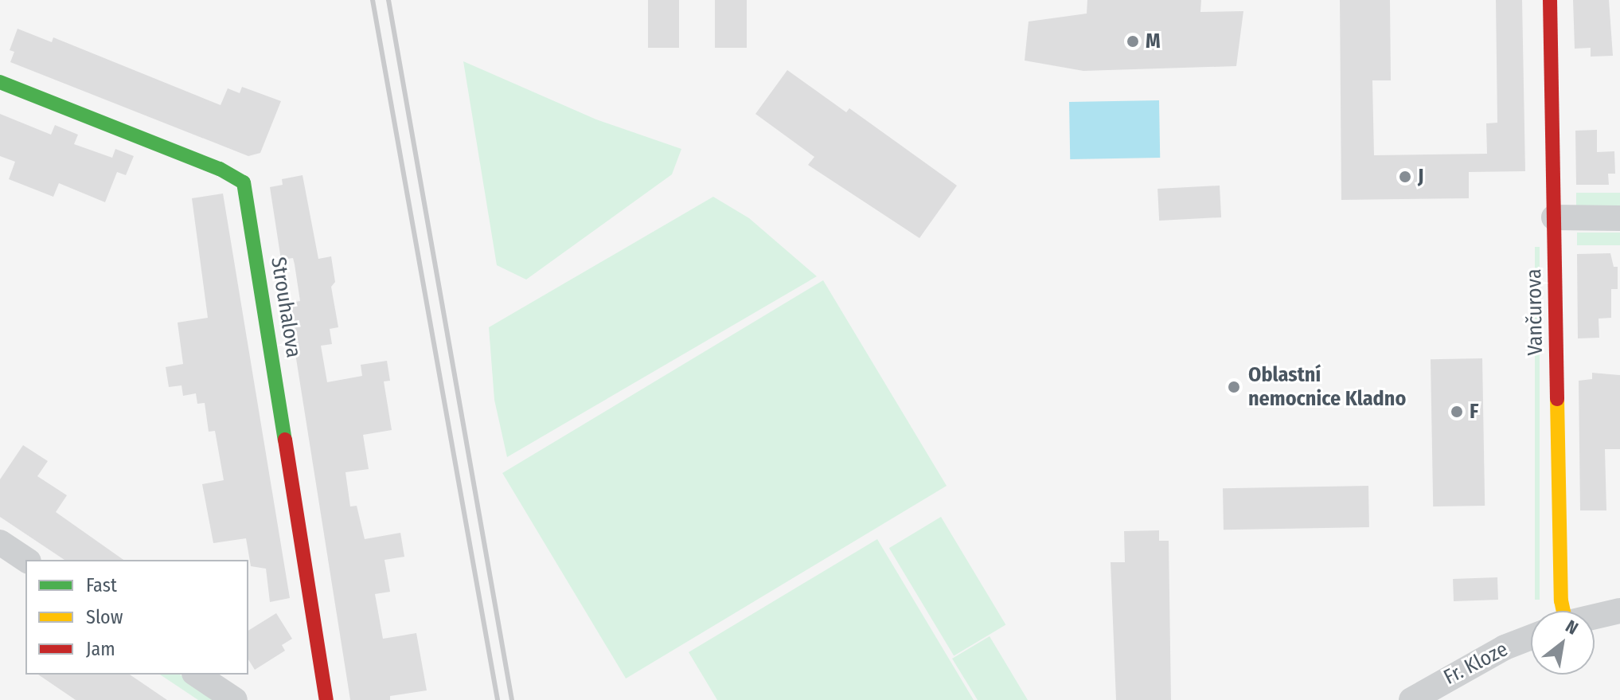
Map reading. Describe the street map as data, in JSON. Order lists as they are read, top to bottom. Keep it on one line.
{"streets":{"street":["Strouhalova","Vančurova","Fr. Kloze"]},"places":["M","J","Oblastní nemocnice Kladno","F"],"legend":["Fast","Slow","Jam"],"north":"top right"}
